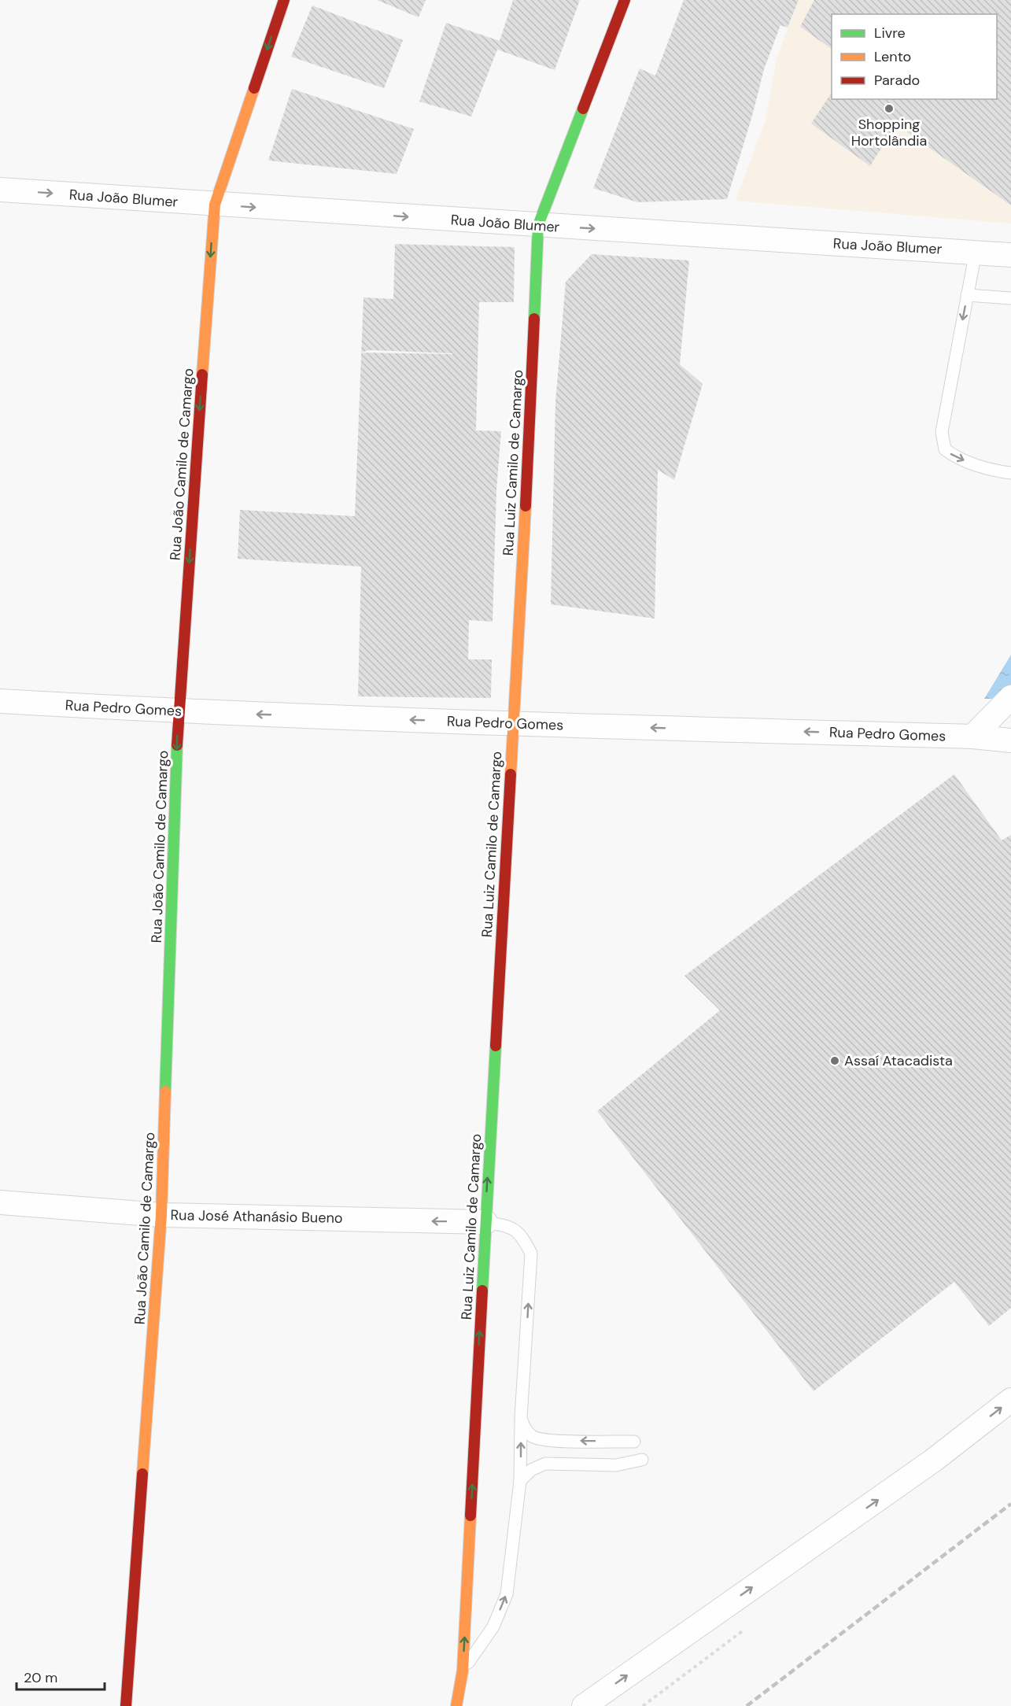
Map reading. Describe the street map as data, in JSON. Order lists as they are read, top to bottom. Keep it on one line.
{"streets":{"main road":["Rua Luiz Camilo de Camargo","Rua João Camilo de Camargo"],"street":["Rua João Blumer","Rua Pedro Gomes","Rua José Athanásio Bueno"]},"crossings":[["Rua João Blumer","Rua Luiz Camilo de Camargo"],["Rua João Blumer","Rua João Camilo de Camargo"],["Rua Luiz Camilo de Camargo","Rua Pedro Gomes"],["Rua Luiz Camilo de Camargo","Rua José Athanásio Bueno"],["Rua João Camilo de Camargo","Rua Pedro Gomes"],["Rua João Camilo de Camargo","Rua José Athanásio Bueno"]],"one_way":["Rua João Blumer","Rua Luiz Camilo de Camargo","Rua João Camilo de Camargo","Rua Pedro Gomes","Rua José Athanásio Bueno"],"places":["Shopping Hortolândia","Assaí Atacadista"],"legend":["Livre","Lento","Parado"],"scale_bar":"20 m"}
